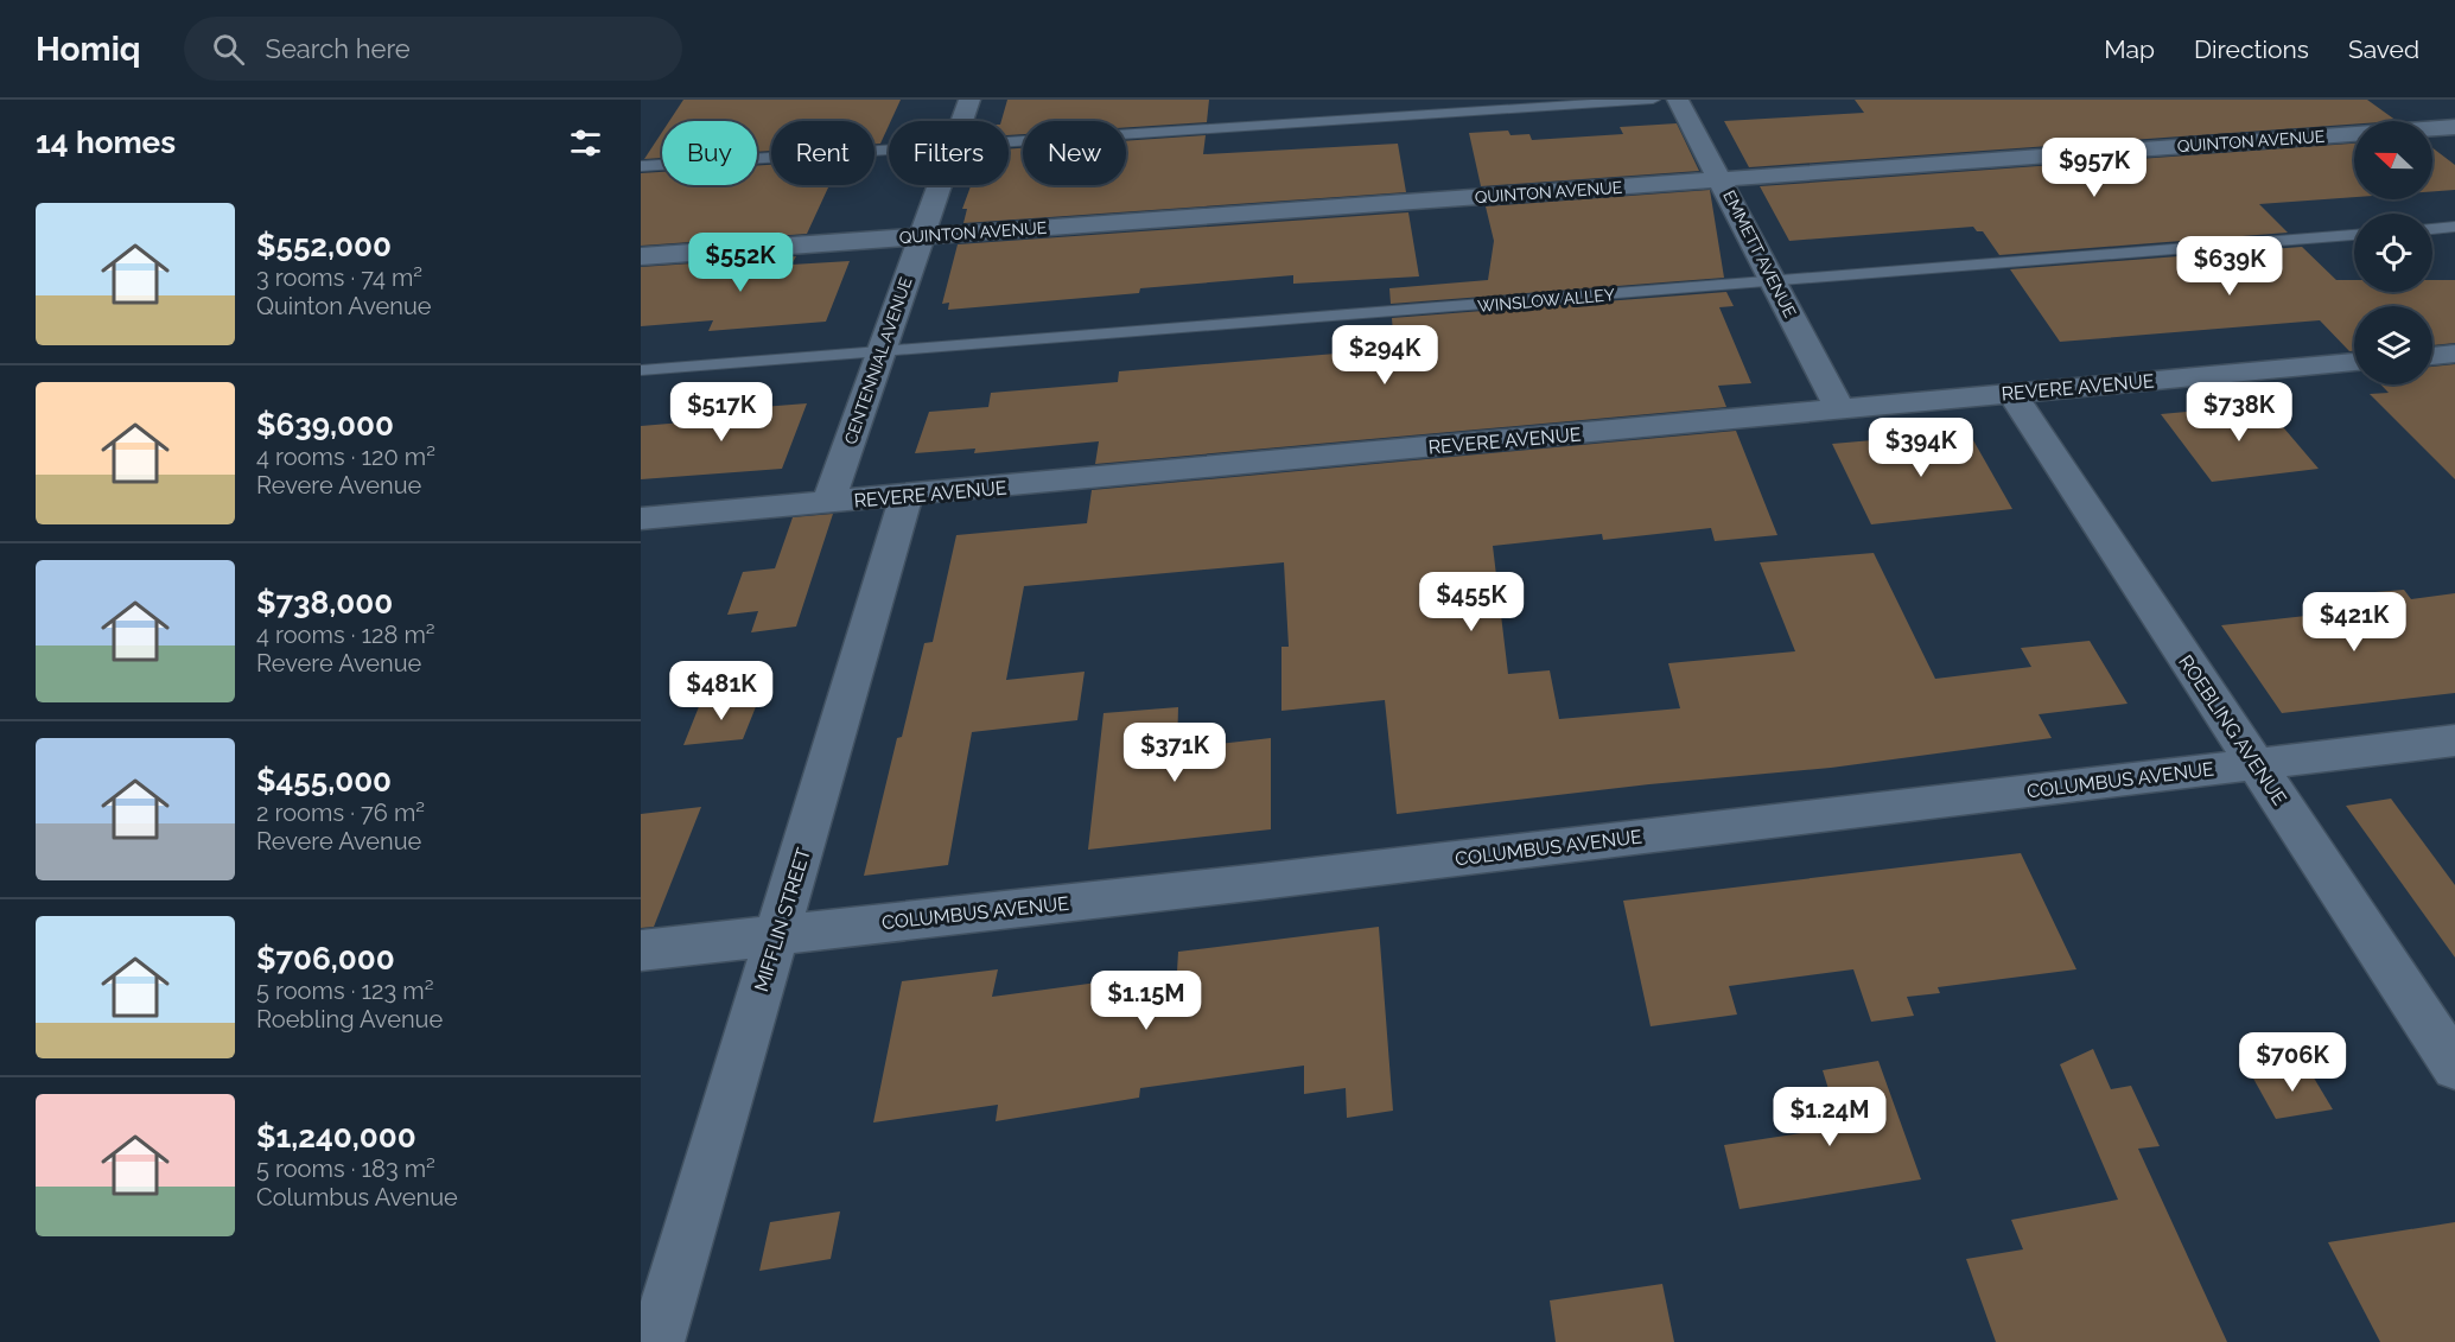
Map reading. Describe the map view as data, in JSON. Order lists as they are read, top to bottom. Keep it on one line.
{"streets":{"street":["QUINTON AVENUE","EMMETT AVENUE","CENTENNIAL AVENUE","REVERE AVENUE","ROEBLING AVENUE","COLUMBUS AVENUE","MIFFLIN STREET"],"lane":["WINSLOW ALLEY"]},"crossings":[["QUINTON AVENUE","EMMETT AVENUE"],["QUINTON AVENUE","CENTENNIAL AVENUE"],["EMMETT AVENUE","WINSLOW ALLEY"],["EMMETT AVENUE","REVERE AVENUE"],["WINSLOW ALLEY","CENTENNIAL AVENUE"],["CENTENNIAL AVENUE","REVERE AVENUE"],["REVERE AVENUE","ROEBLING AVENUE"],["REVERE AVENUE","MIFFLIN STREET"],["ROEBLING AVENUE","COLUMBUS AVENUE"],["COLUMBUS AVENUE","MIFFLIN STREET"]],"north":"left","page":{"header":"Homiq","search":"Search here","nav":["Map","Directions","Saved"],"heading":"14 homes","chip":["Buy","Rent","Filters","New"],"price":["$957K","$552K","$639K","$294K","$517K","$738K","$394K","$455K","$421K","$481K","$371K","$1.15M","$706K","$1.24M"],"list":[{"name":"$552,000","note":"3 rooms · 74 m² · Quinton Avenue"},{"name":"$639,000","note":"4 rooms · 120 m² · Revere Avenue"},{"name":"$738,000","note":"4 rooms · 128 m² · Revere Avenue"},{"name":"$455,000","note":"2 rooms · 76 m² · Revere Avenue"},{"name":"$706,000","note":"5 rooms · 123 m² · Roebling Avenue"},{"name":"$1,240,000","note":"5 rooms · 183 m² · Columbus Avenue"}]}}
